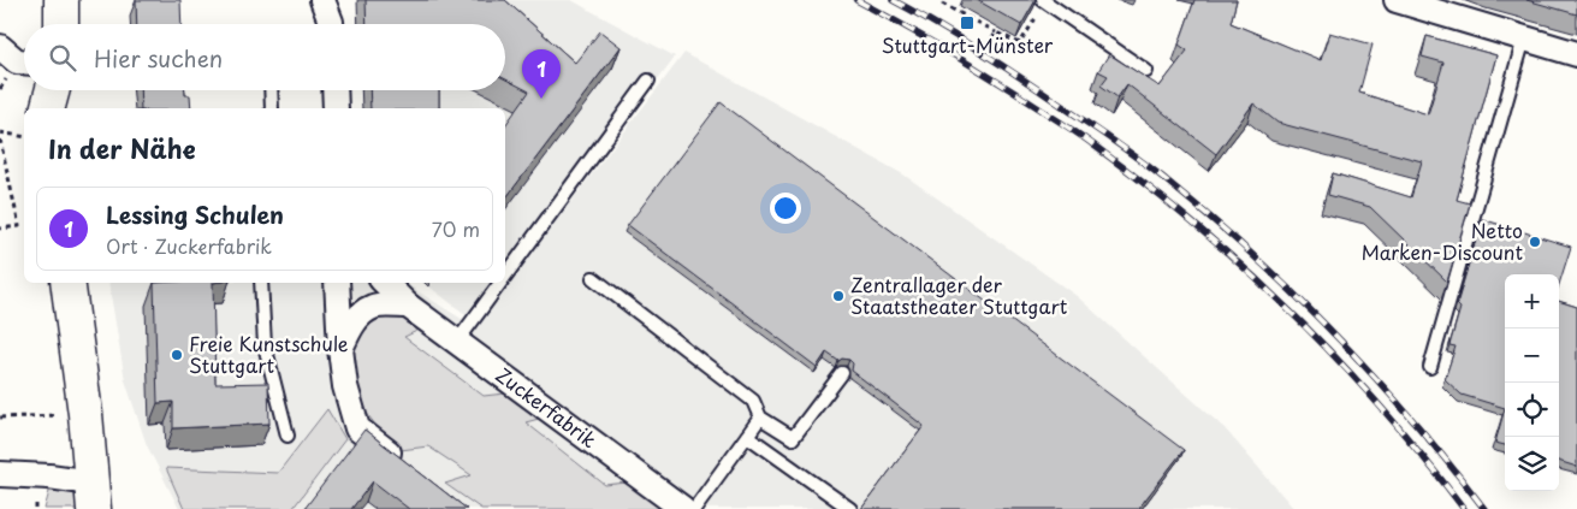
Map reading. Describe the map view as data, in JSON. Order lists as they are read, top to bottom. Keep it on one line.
{"streets":{"street":["Zuckerfabrik"]},"places":{"transit":["Stuttgart-Münster"],"other":["Netto Marken-Discount","Zentrallager der Staatstheater Stuttgart","Freie Kunstschule Stuttgart"]},"page":{"search":"Hier suchen","pins":"1","heading":"In der Nähe","list":[{"mark":"1","name":"Lessing Schulen","note":"Ort · Zuckerfabrik","value":"70 m"}],"map_buttons":["+","−"]}}
